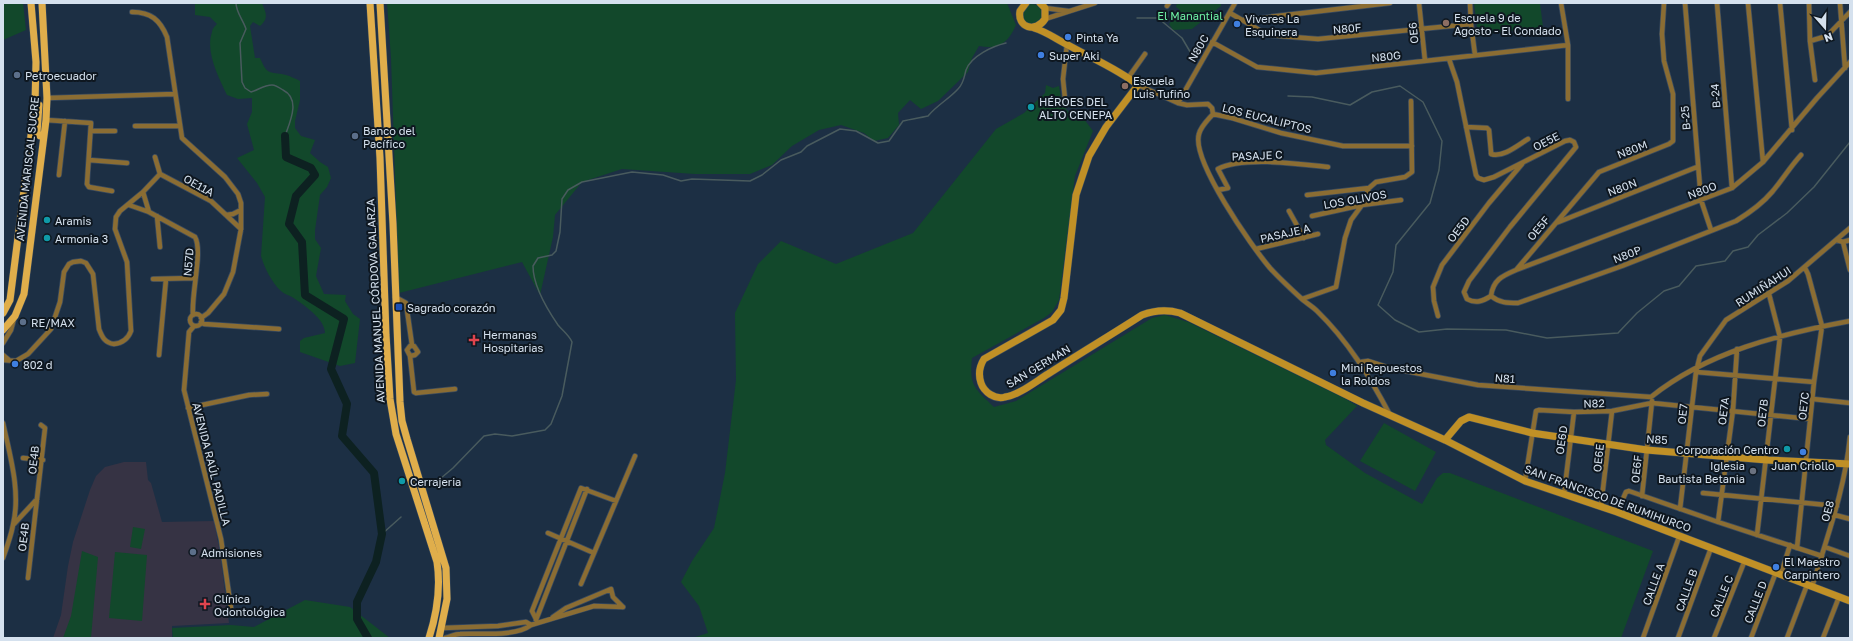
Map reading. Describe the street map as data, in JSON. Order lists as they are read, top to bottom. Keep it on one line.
{"streets":{"main road":["AVENIDA MARISCAL SUCRE","AVENIDA MANUEL CÓRDOVA GALARZA","SAN GERMAN","N85","SAN FRANCISCO DE RUMIHURCO"],"street":["N80F","OE6","N80C","N80G","B-24","LOS EUCALIPTOS","B-25","OE5E","N80M","PASAJE C","OE11A","N80N","N80O","LOS OLIVOS","OE5F","OE5D","PASAJE A","N80P","N57D","RUMIÑAHUI","N81","N82","OE7C","OE7A","OE7B","OE7","OE6D","OE6E","OE4B","AVENIDA RAÚL PADILLA","OE6F","OE8","CALLE A","CALLE B","CALLE C","CALLE D"]},"crossings":[["N80F","OE6"],["N80F","N80C"],["OE6","N80G"],["N80C","N80G"],["N80G","OE5E"],["B-24","N80O"],["B-25","N80N"],["B-25","N80O"],["B-25","N80P"],["OE5E","OE5F"],["OE5E","OE5D"],["OE5E","N80P"],["N80M","OE5F"],["N80N","OE5F"],["N80O","OE5F"],["OE5F","N80P"],["N57D","AVENIDA RAÚL PADILLA"],["RUMIÑAHUI","OE7C"],["RUMIÑAHUI","OE7B"],["RUMIÑAHUI","OE7"],["SAN GERMAN","SAN FRANCISCO DE RUMIHURCO"],["N81","OE6F"],["N82","OE7C"],["N82","OE7A"],["N82","OE7B"],["N82","OE7"],["N82","N85"],["N82","OE6D"],["N82","OE6E"],["N82","OE6F"],["OE7C","N85"],["OE7A","N85"],["OE7B","N85"],["OE7","N85"],["N85","OE6D"],["N85","OE6E"],["N85","OE6F"],["N85","SAN FRANCISCO DE RUMIHURCO"],["N85","OE8"],["OE6D","SAN FRANCISCO DE RUMIHURCO"],["OE6E","SAN FRANCISCO DE RUMIHURCO"],["SAN FRANCISCO DE RUMIHURCO","OE8"],["SAN FRANCISCO DE RUMIHURCO","CALLE A"],["SAN FRANCISCO DE RUMIHURCO","CALLE B"],["SAN FRANCISCO DE RUMIHURCO","CALLE C"],["SAN FRANCISCO DE RUMIHURCO","CALLE D"]],"parks":["El Manantial"],"places":{"other":["Escuela 9 de Agosto - El Condado","Viveres La Esquinera","Pinta Ya","Super Aki","Petroecuador","Escuela Luis Tufiño","HÉROES DEL ALTO CENEPA","Banco del Pacífico","Aramis","Armonia 3","RE/MAX","802 d","Mini Repuestos la Roldos","Corporación Centro","Juan Criollo","Iglesia Bautista Betania","Cerrajeria","Admisiones","El Maestro Carpintero"],"transit":["Sagrado corazón"],"health":["Hermanas Hospitarias","Clínica Odontológica"]},"north":"bottom"}
